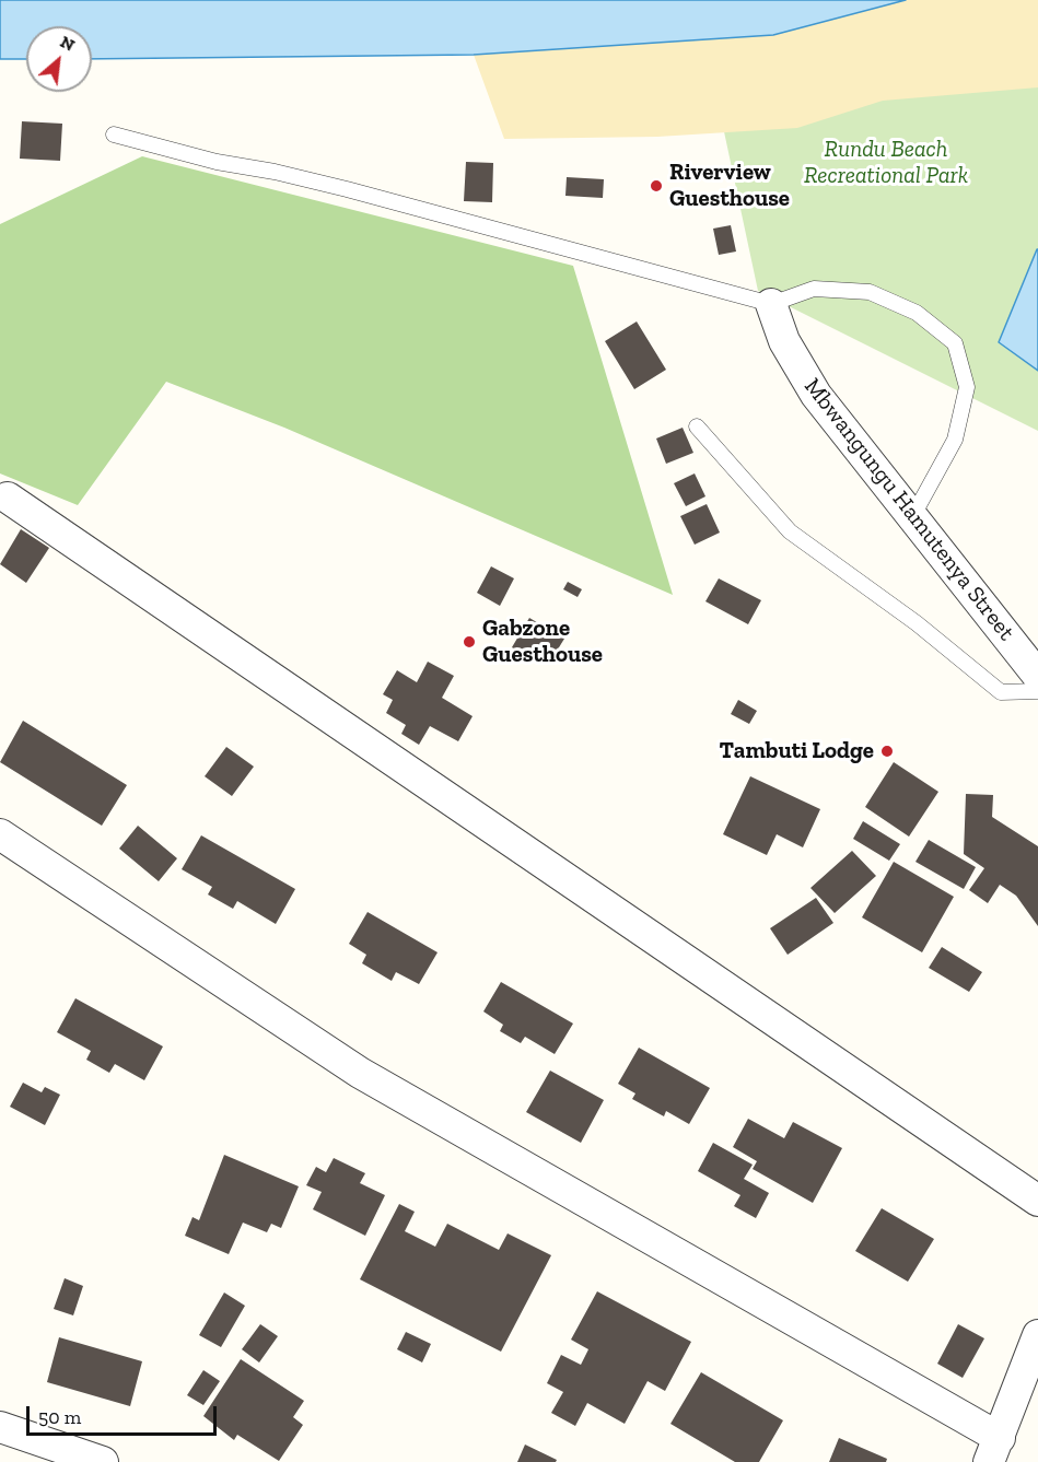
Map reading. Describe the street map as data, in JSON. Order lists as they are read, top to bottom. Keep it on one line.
{"streets":{"street":["Mbwangungu Hamutenya Street"]},"parks":["Rundu Beach Recreational Park"],"places":["Riverview Guesthouse","Gabzone Guesthouse","Tambuti Lodge"],"scale_bar":"50 m","north":"top right"}
